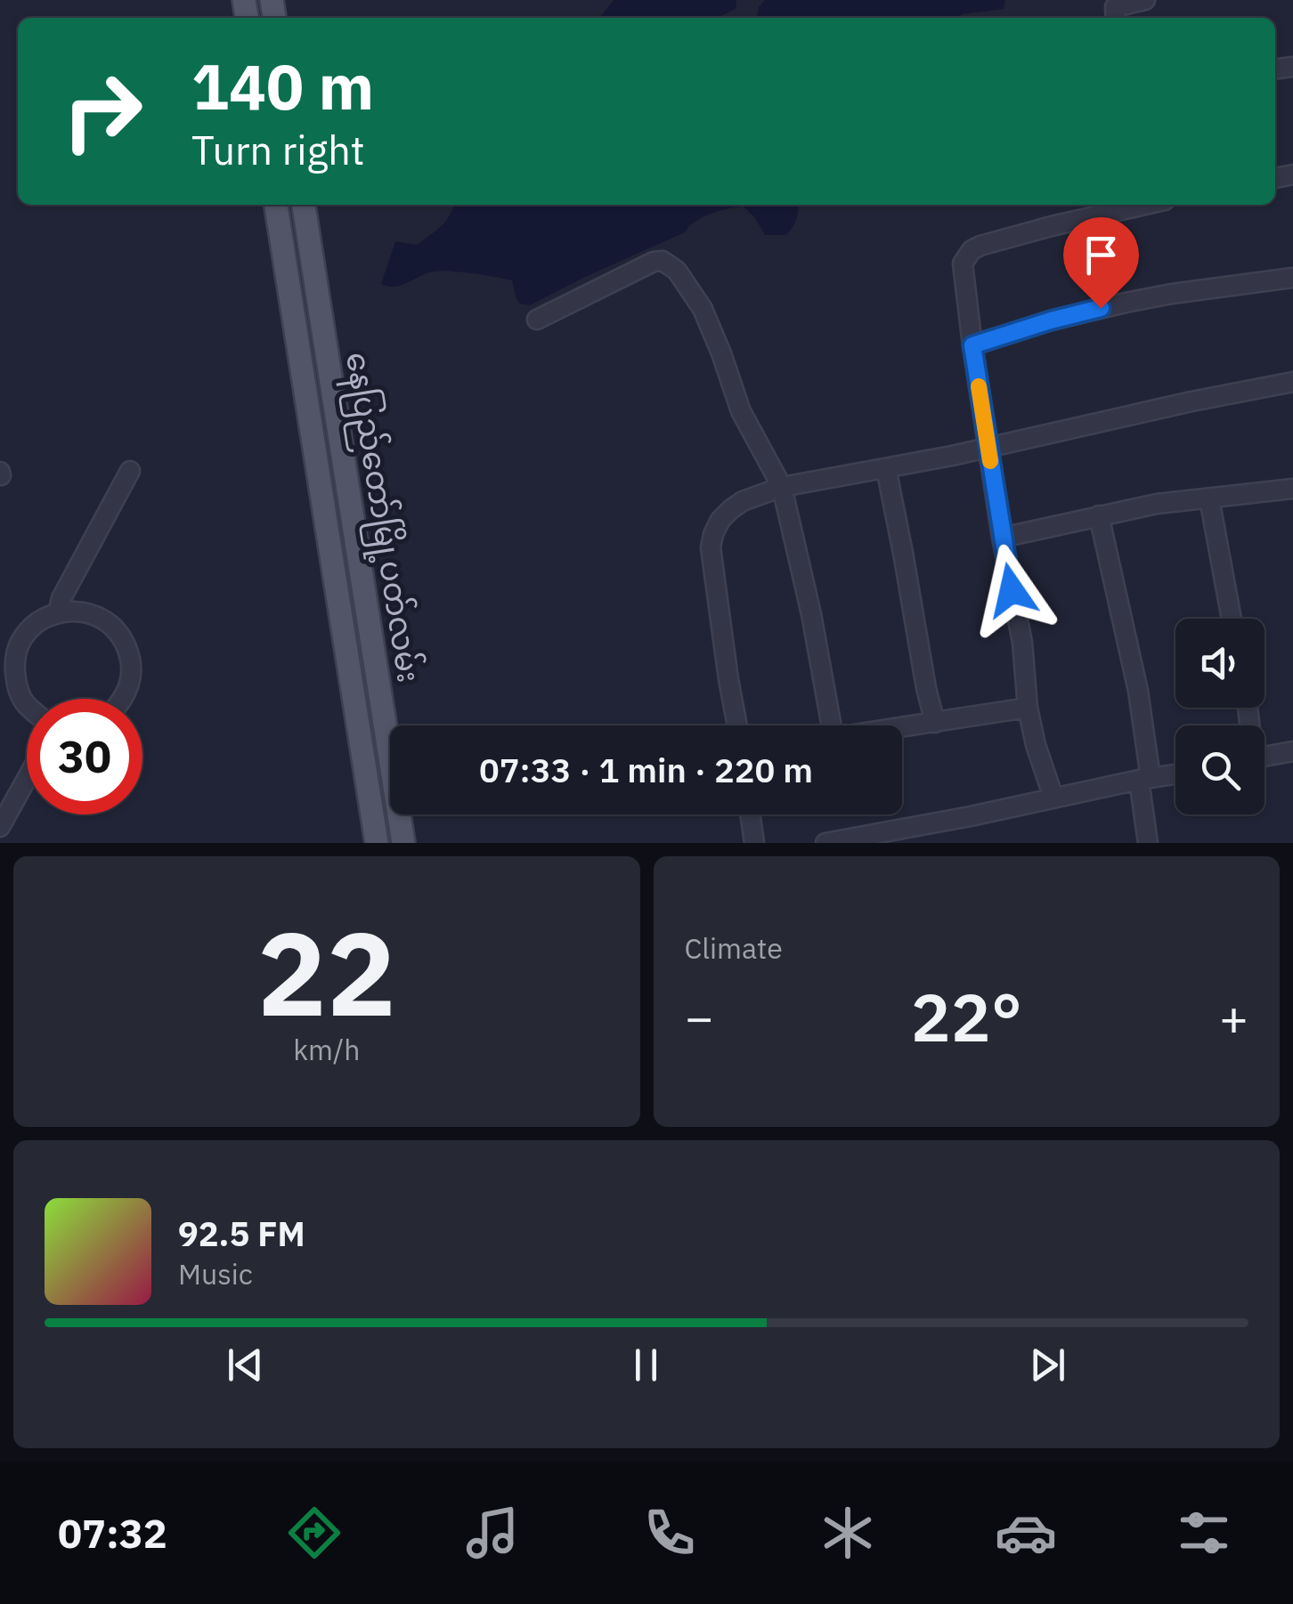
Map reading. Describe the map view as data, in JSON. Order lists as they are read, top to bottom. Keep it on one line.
{"streets":{"main road":["နေပြည်တော်မြို့ပတ်လမ်း"]},"page":{"turn":["140 m","Turn right"],"limit":"30","trip":"07:33 · 1 min · 220 m","tile":[["22","km/h"],"Climate"],"heat":["−","22°","+"],"song":["92.5 FM","Music"],"tabs":"07:32"}}
